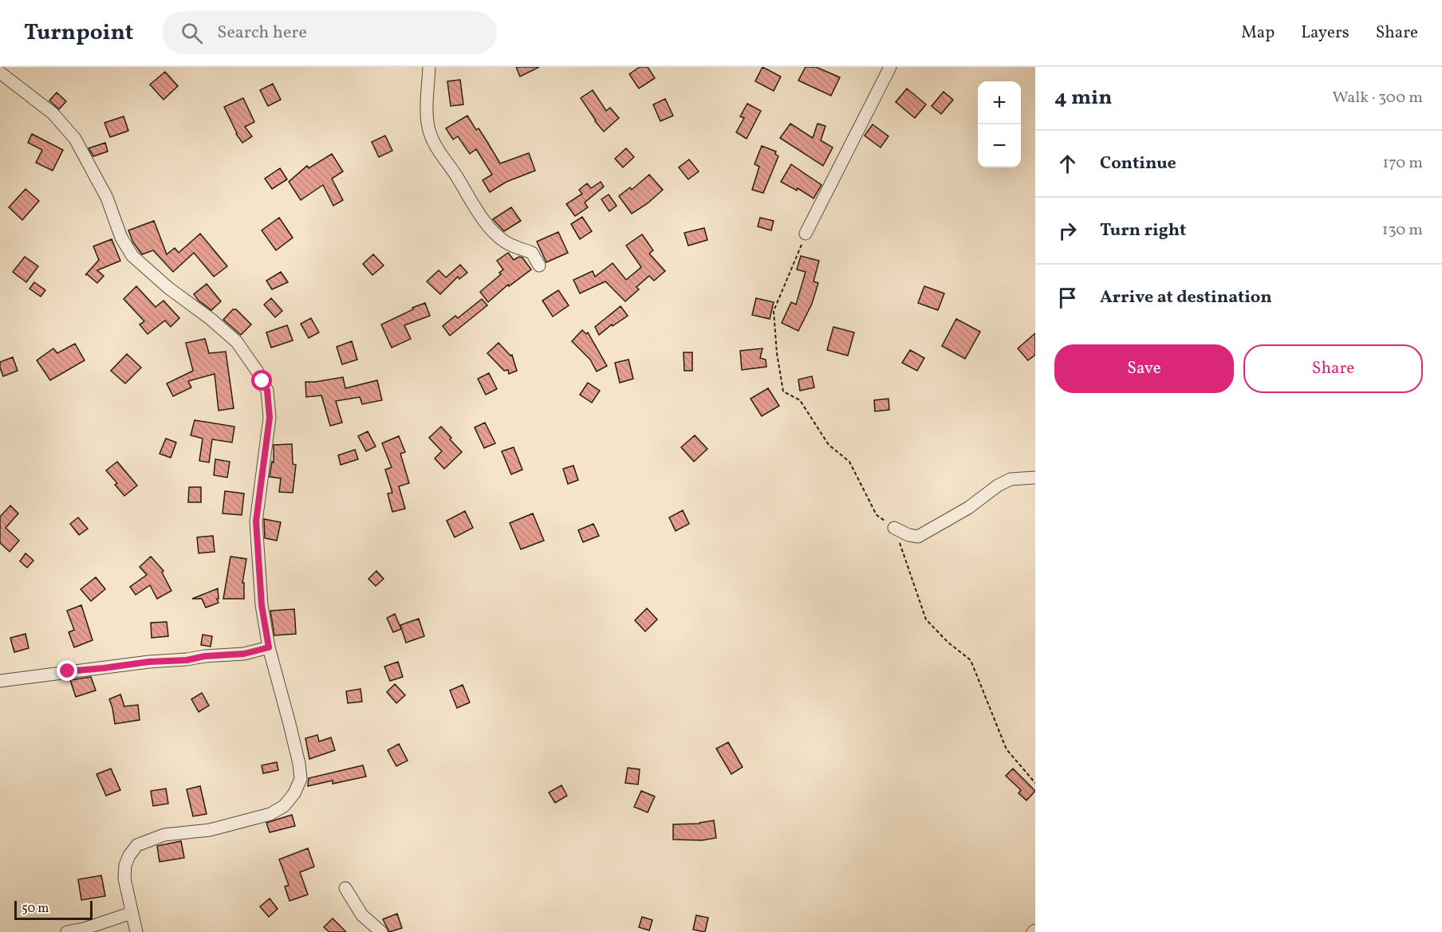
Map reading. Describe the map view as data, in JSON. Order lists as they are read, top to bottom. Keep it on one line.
{"scale_bar":"50 m","page":{"header":"Turnpoint","search":"Search here","nav":["Map","Layers","Share"],"heading":["4 min","Walk · 300 m"],"map_buttons":["+","−"],"list":[["Continue","170 m"],["Turn right","130 m"],"Arrive at destination"],"buttons":["Save","Share"],"scale":"50 m"}}
